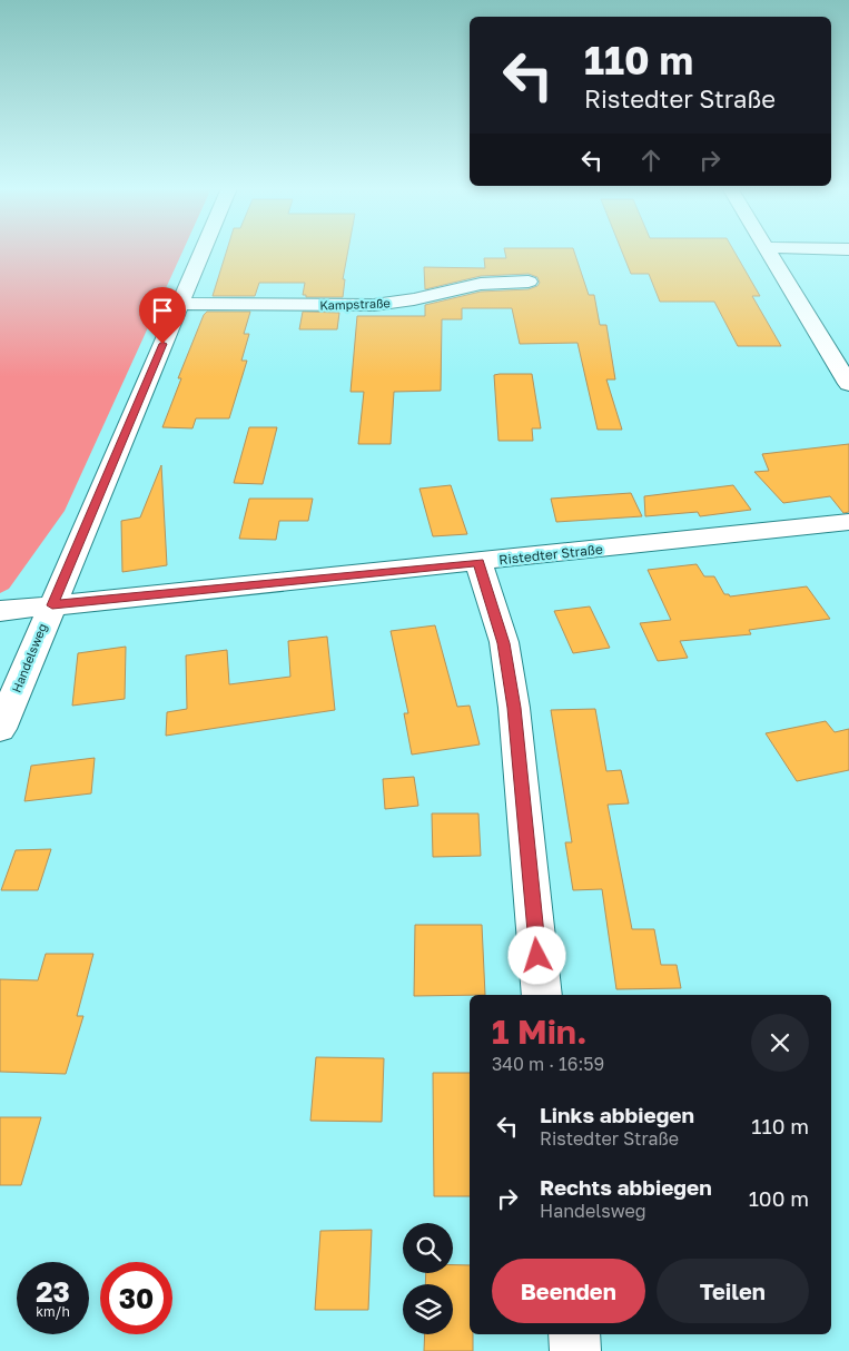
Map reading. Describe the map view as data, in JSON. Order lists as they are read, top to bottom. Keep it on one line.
{"streets":{"street":["Kampstraße","Ristedter Straße","Handelsweg"]},"crossings":[["Kampstraße","Handelsweg"],["Ristedter Straße","Handelsweg"]],"page":{"turn":["110 m","Ristedter Straße"],"heading":["1 Min.","340 m · 16:59"],"list":[{"name":"Links abbiegen","note":"Ristedter Straße","value":"110 m"},{"name":"Rechts abbiegen","note":"Handelsweg","value":"100 m"}],"buttons":["Beenden","Teilen"],"speed":"23 km/h","limit":"30"}}
